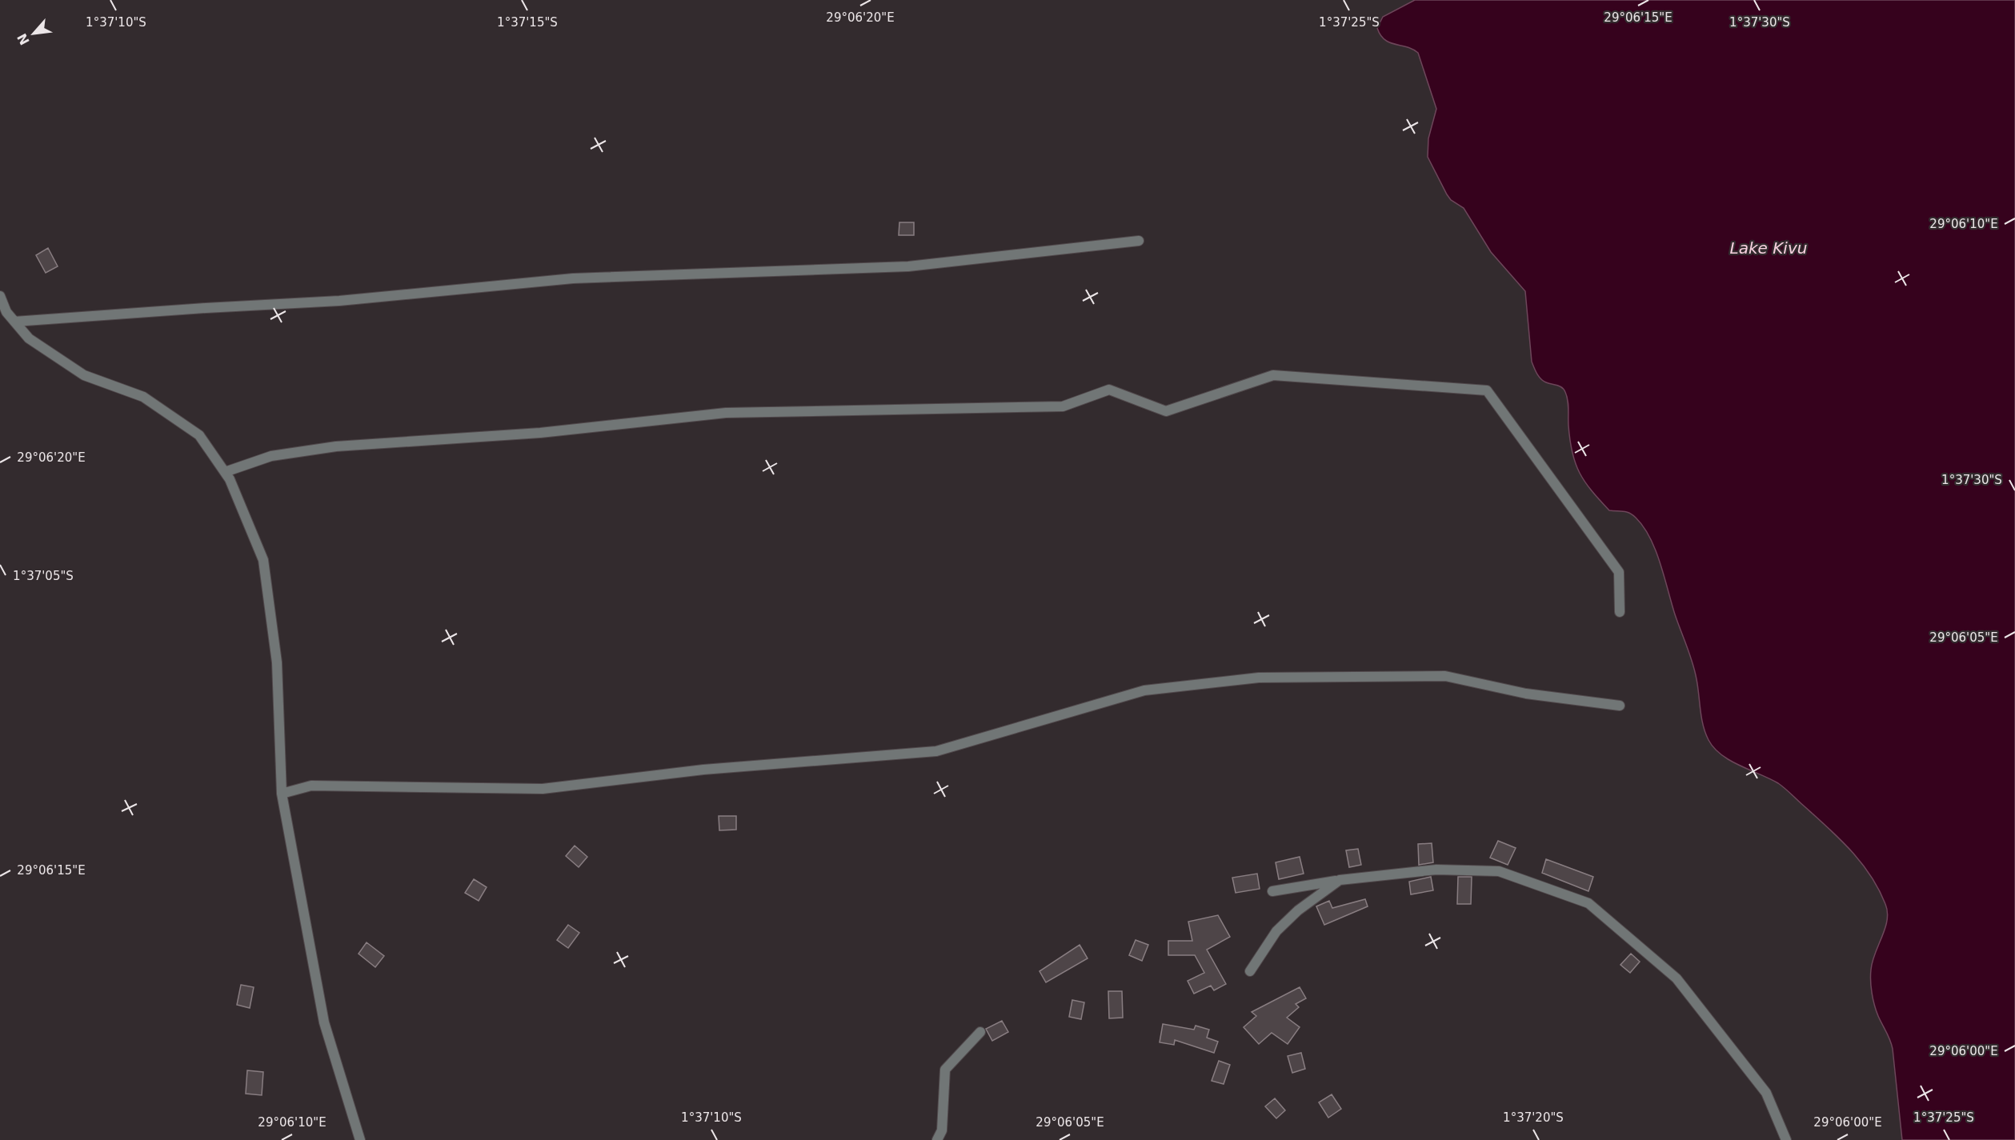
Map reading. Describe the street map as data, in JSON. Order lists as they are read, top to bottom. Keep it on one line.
{"water":["Lake Kivu"],"north":"bottom left","coordinates":["29°06'20\"E","29°06'15\"E","1°37'10\"S","1°37'15\"S","1°37'25\"S","1°37'30\"S","29°06'10\"E","1°37'05\"S","29°06'05\"E","29°06'00\"E","1°37'20\"S"]}
